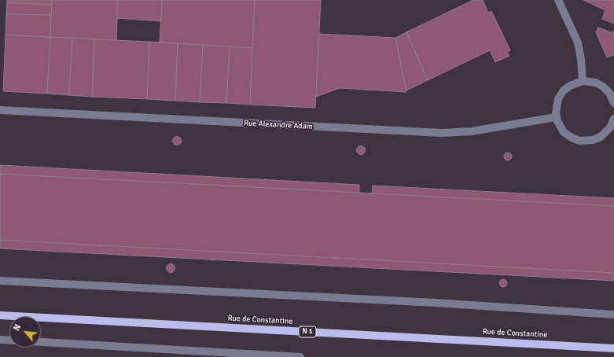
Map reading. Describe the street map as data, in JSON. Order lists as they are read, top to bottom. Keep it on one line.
{"streets":{"main road":["Rue de Constantine","N 1"],"street":["Rue Alexandre Adam"]},"north":"top left"}
